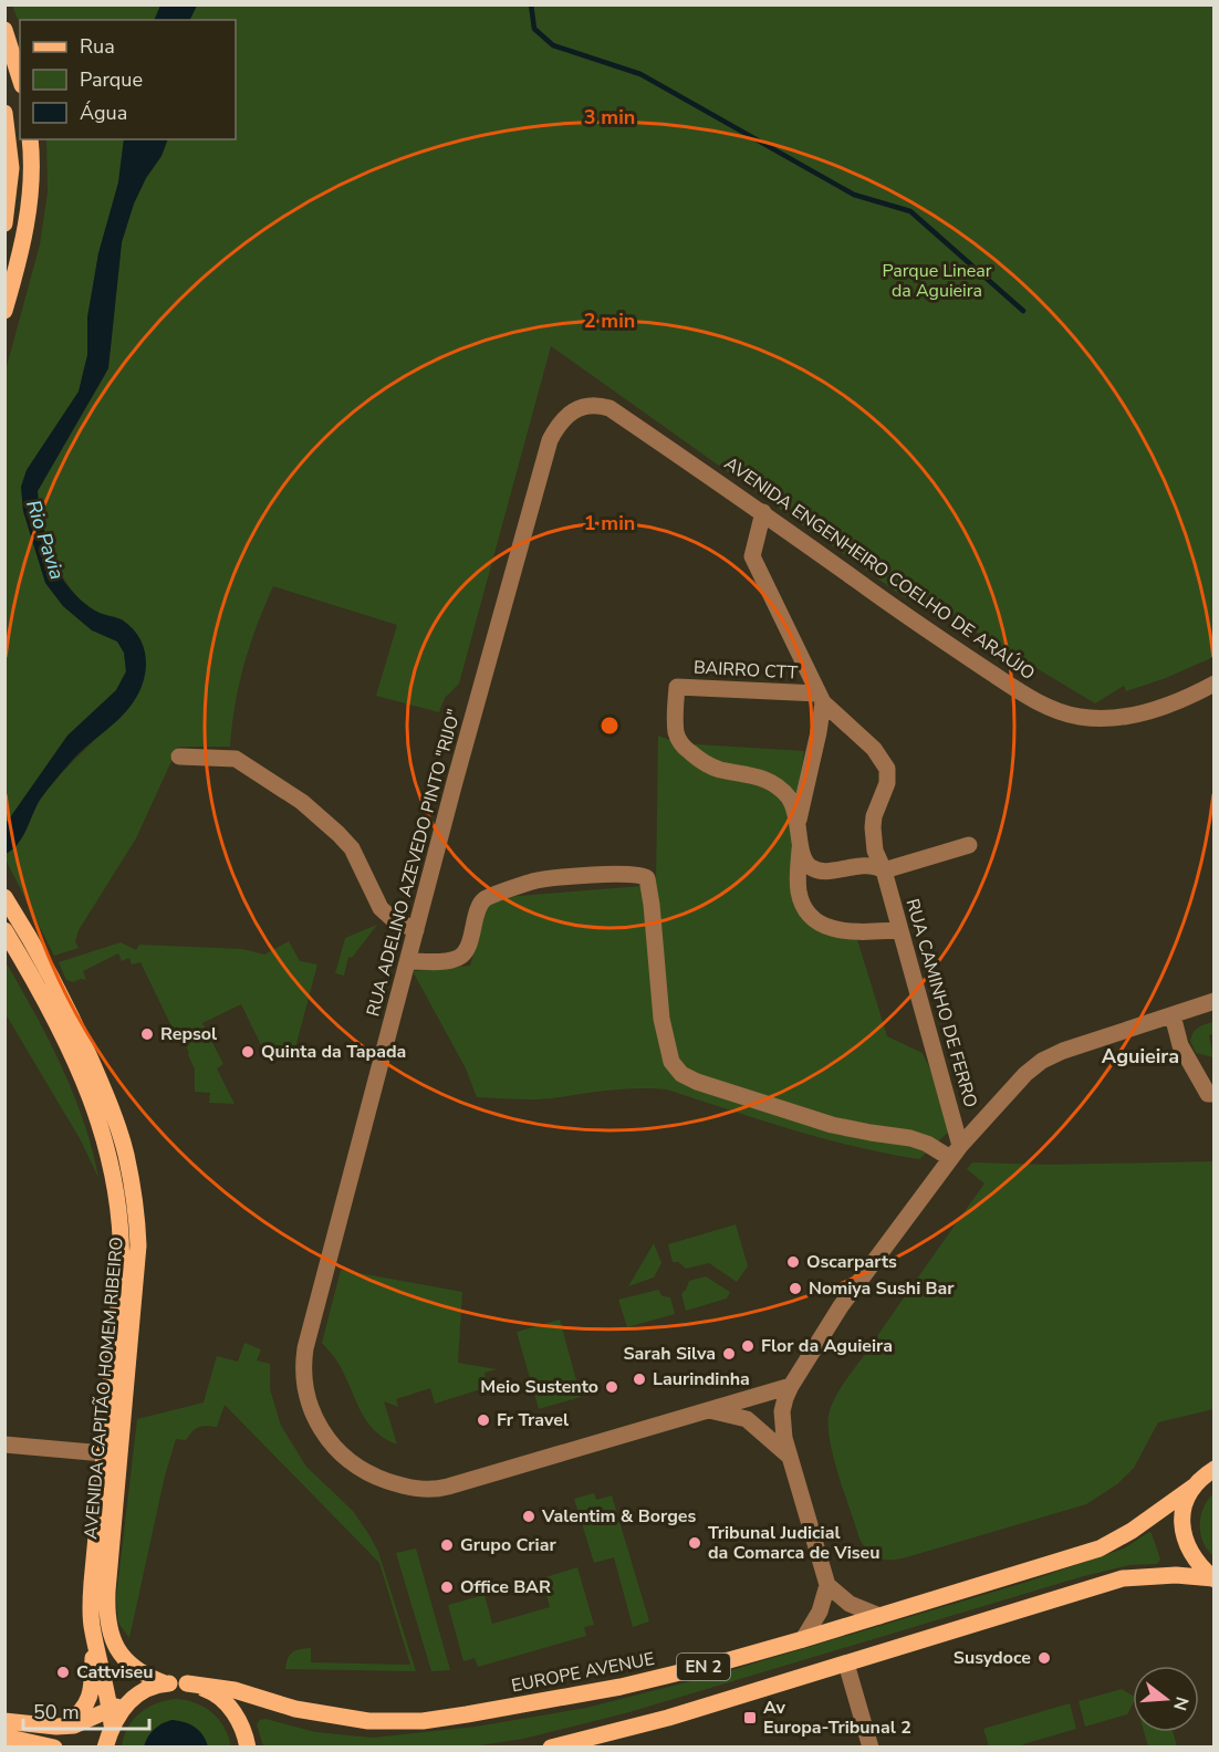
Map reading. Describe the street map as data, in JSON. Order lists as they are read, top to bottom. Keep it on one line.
{"streets":{"main road":["AVENIDA CAPITÃO HOMEM RIBEIRO","EN 2","EUROPE AVENUE"],"street":["AVENIDA ENGENHEIRO COELHO DE ARAÚJO","BAIRRO CTT","RUA ADELINO AZEVEDO PINTO \"RIJO\"","RUA CAMINHO DE FERRO"]},"crossings":[["AVENIDA ENGENHEIRO COELHO DE ARAÚJO","RUA ADELINO AZEVEDO PINTO \"RIJO\""],["BAIRRO CTT","RUA CAMINHO DE FERRO"],["AVENIDA CAPITÃO HOMEM RIBEIRO","EUROPE AVENUE"],["EN 2","EUROPE AVENUE"]],"districts":["Aguieira"],"water":["Rio Pavia"],"parks":["Parque Linear da Aguieira"],"places":{"other":["Repsol","Quinta da Tapada","Oscarparts","Nomiya Sushi Bar","Flor da Aguieira","Sarah Silva","Laurindinha","Meio Sustento","Fr Travel","Valentim & Borges","Tribunal Judicial da Comarca de Viseu","Grupo Criar","Office BAR","Susydoce","Cattviseu"],"transit":["Av Europa-Tribunal 2"]},"legend":["Rua","Parque","Água"],"scale_bar":"50 m","north":"right","rings":["3 min","2 min","1 min"]}
